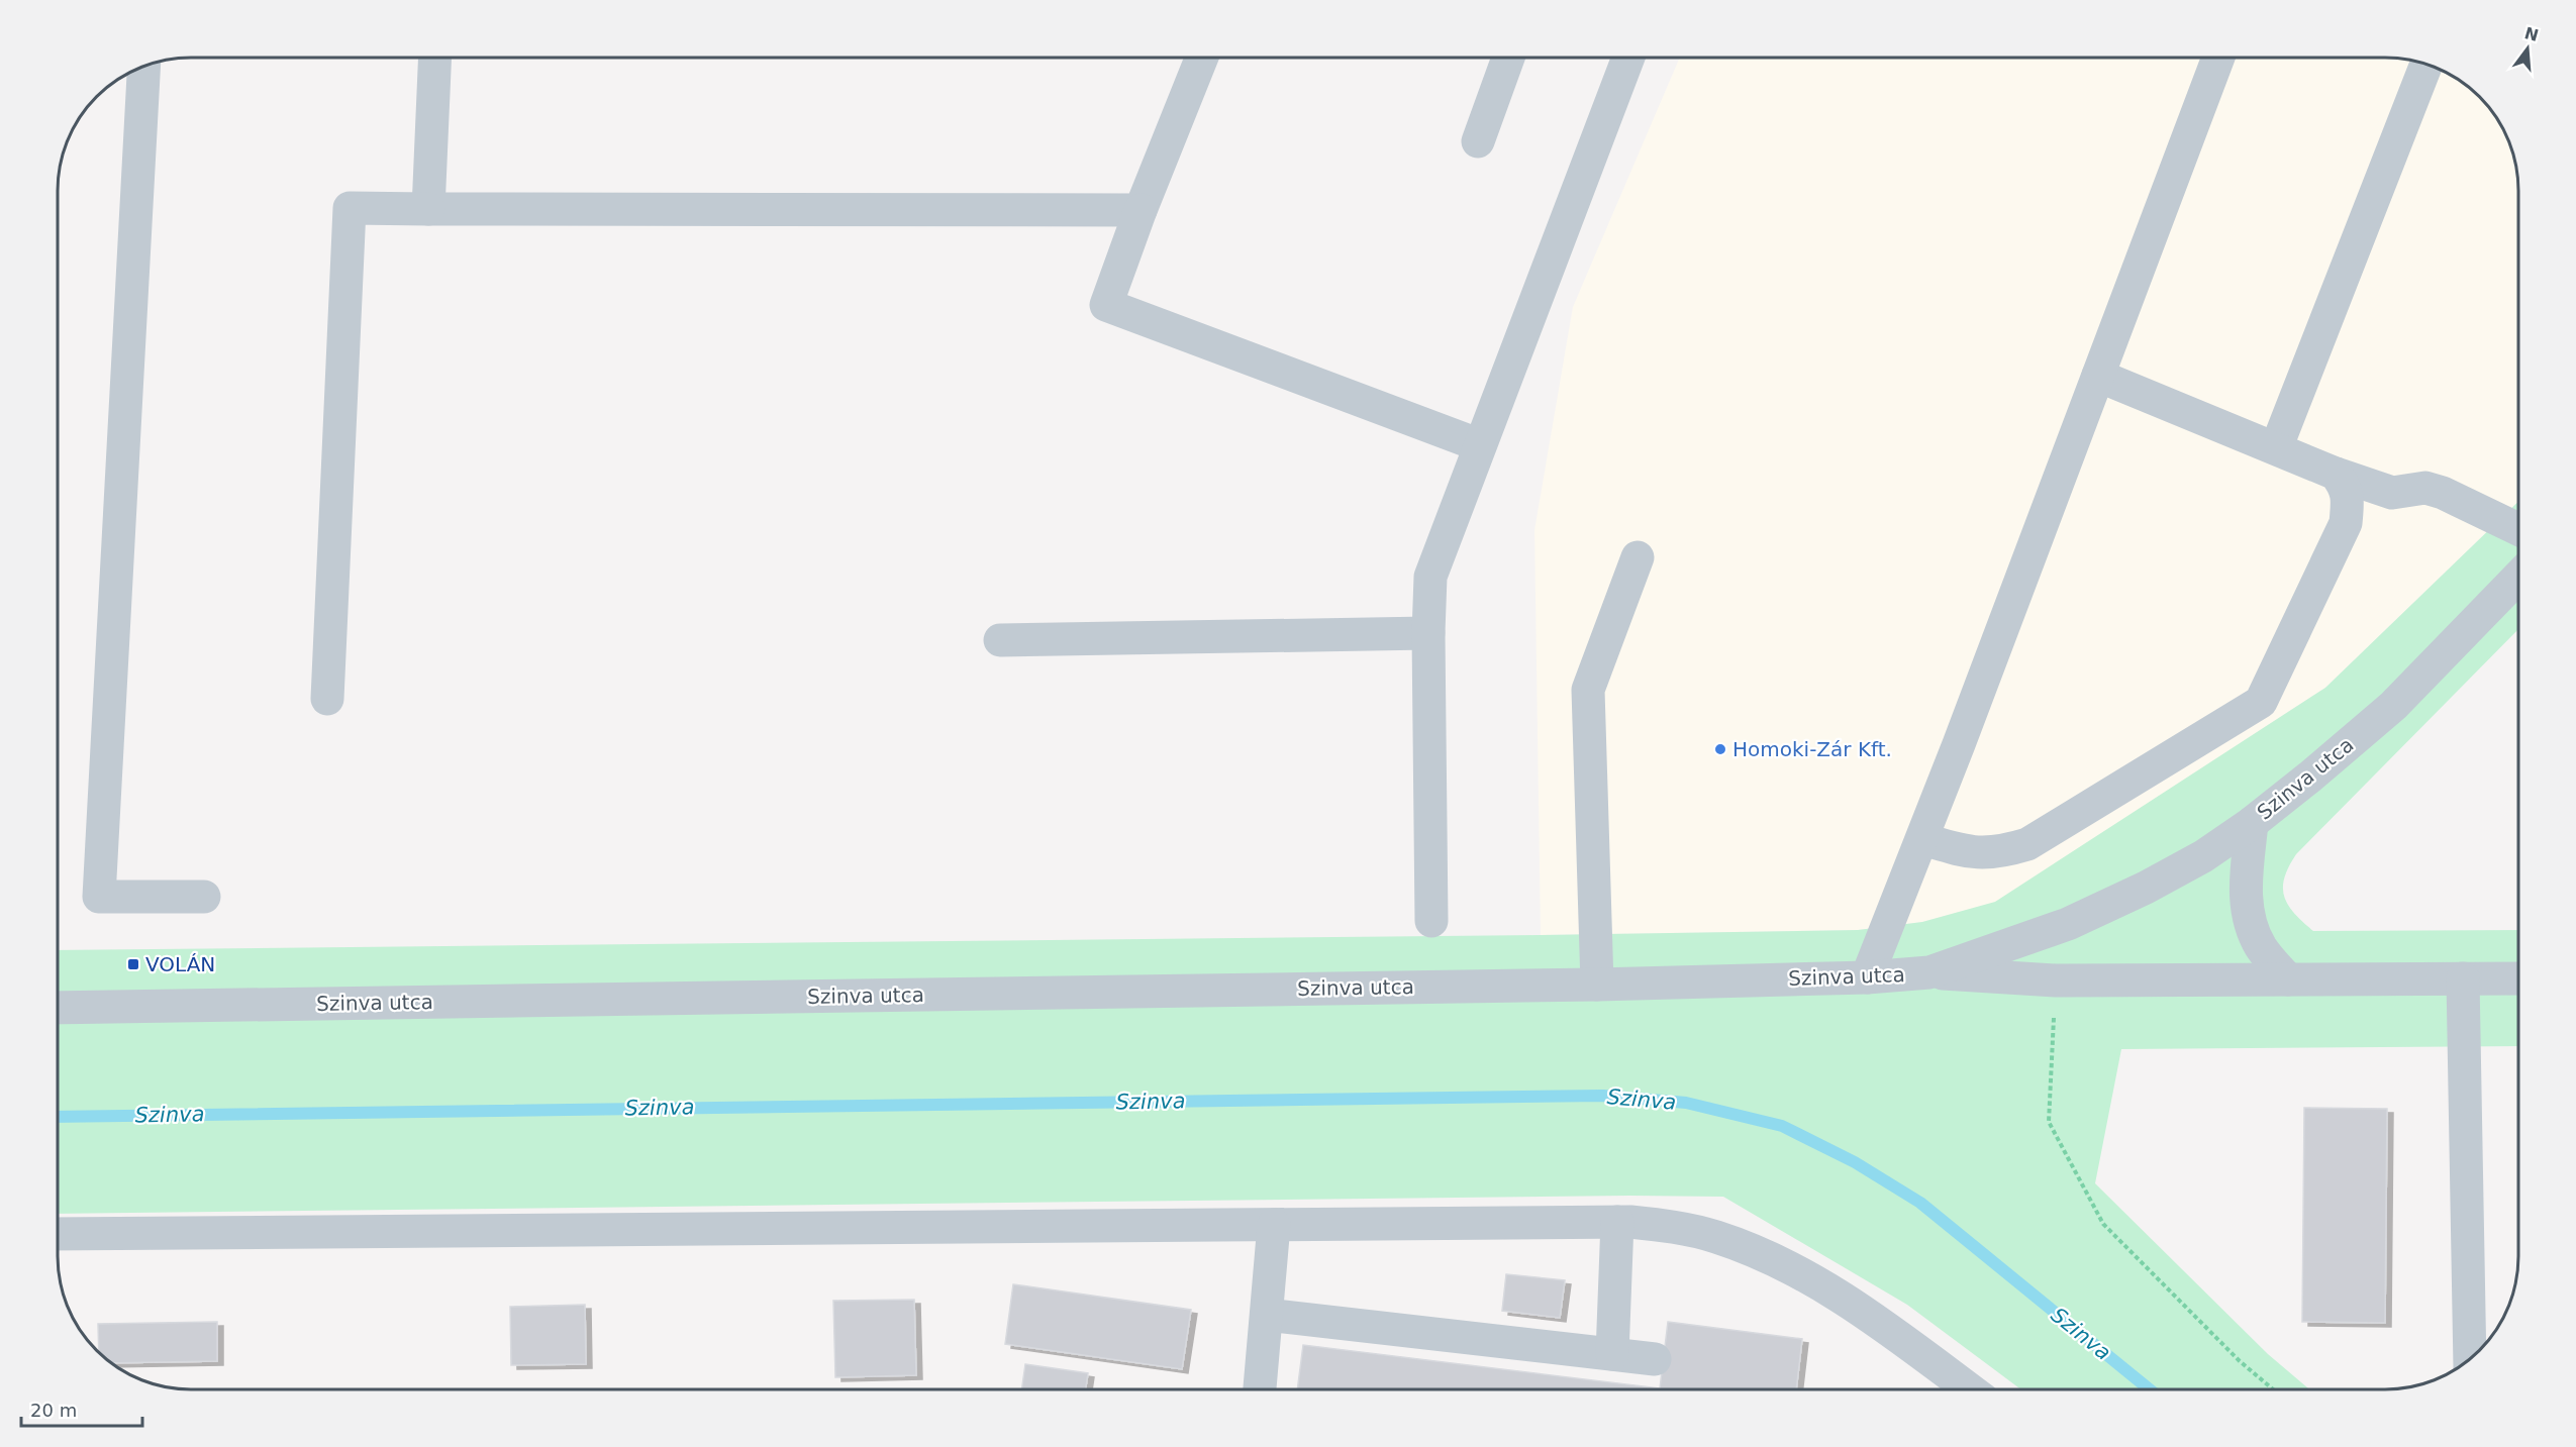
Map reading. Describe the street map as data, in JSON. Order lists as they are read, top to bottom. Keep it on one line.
{"streets":{"street":["Szinva utca"]},"water":["Szinva"],"places":{"other":["Homoki-Zár Kft."],"transit":["VOLÁN"]},"scale_bar":"20 m","north":"top"}
